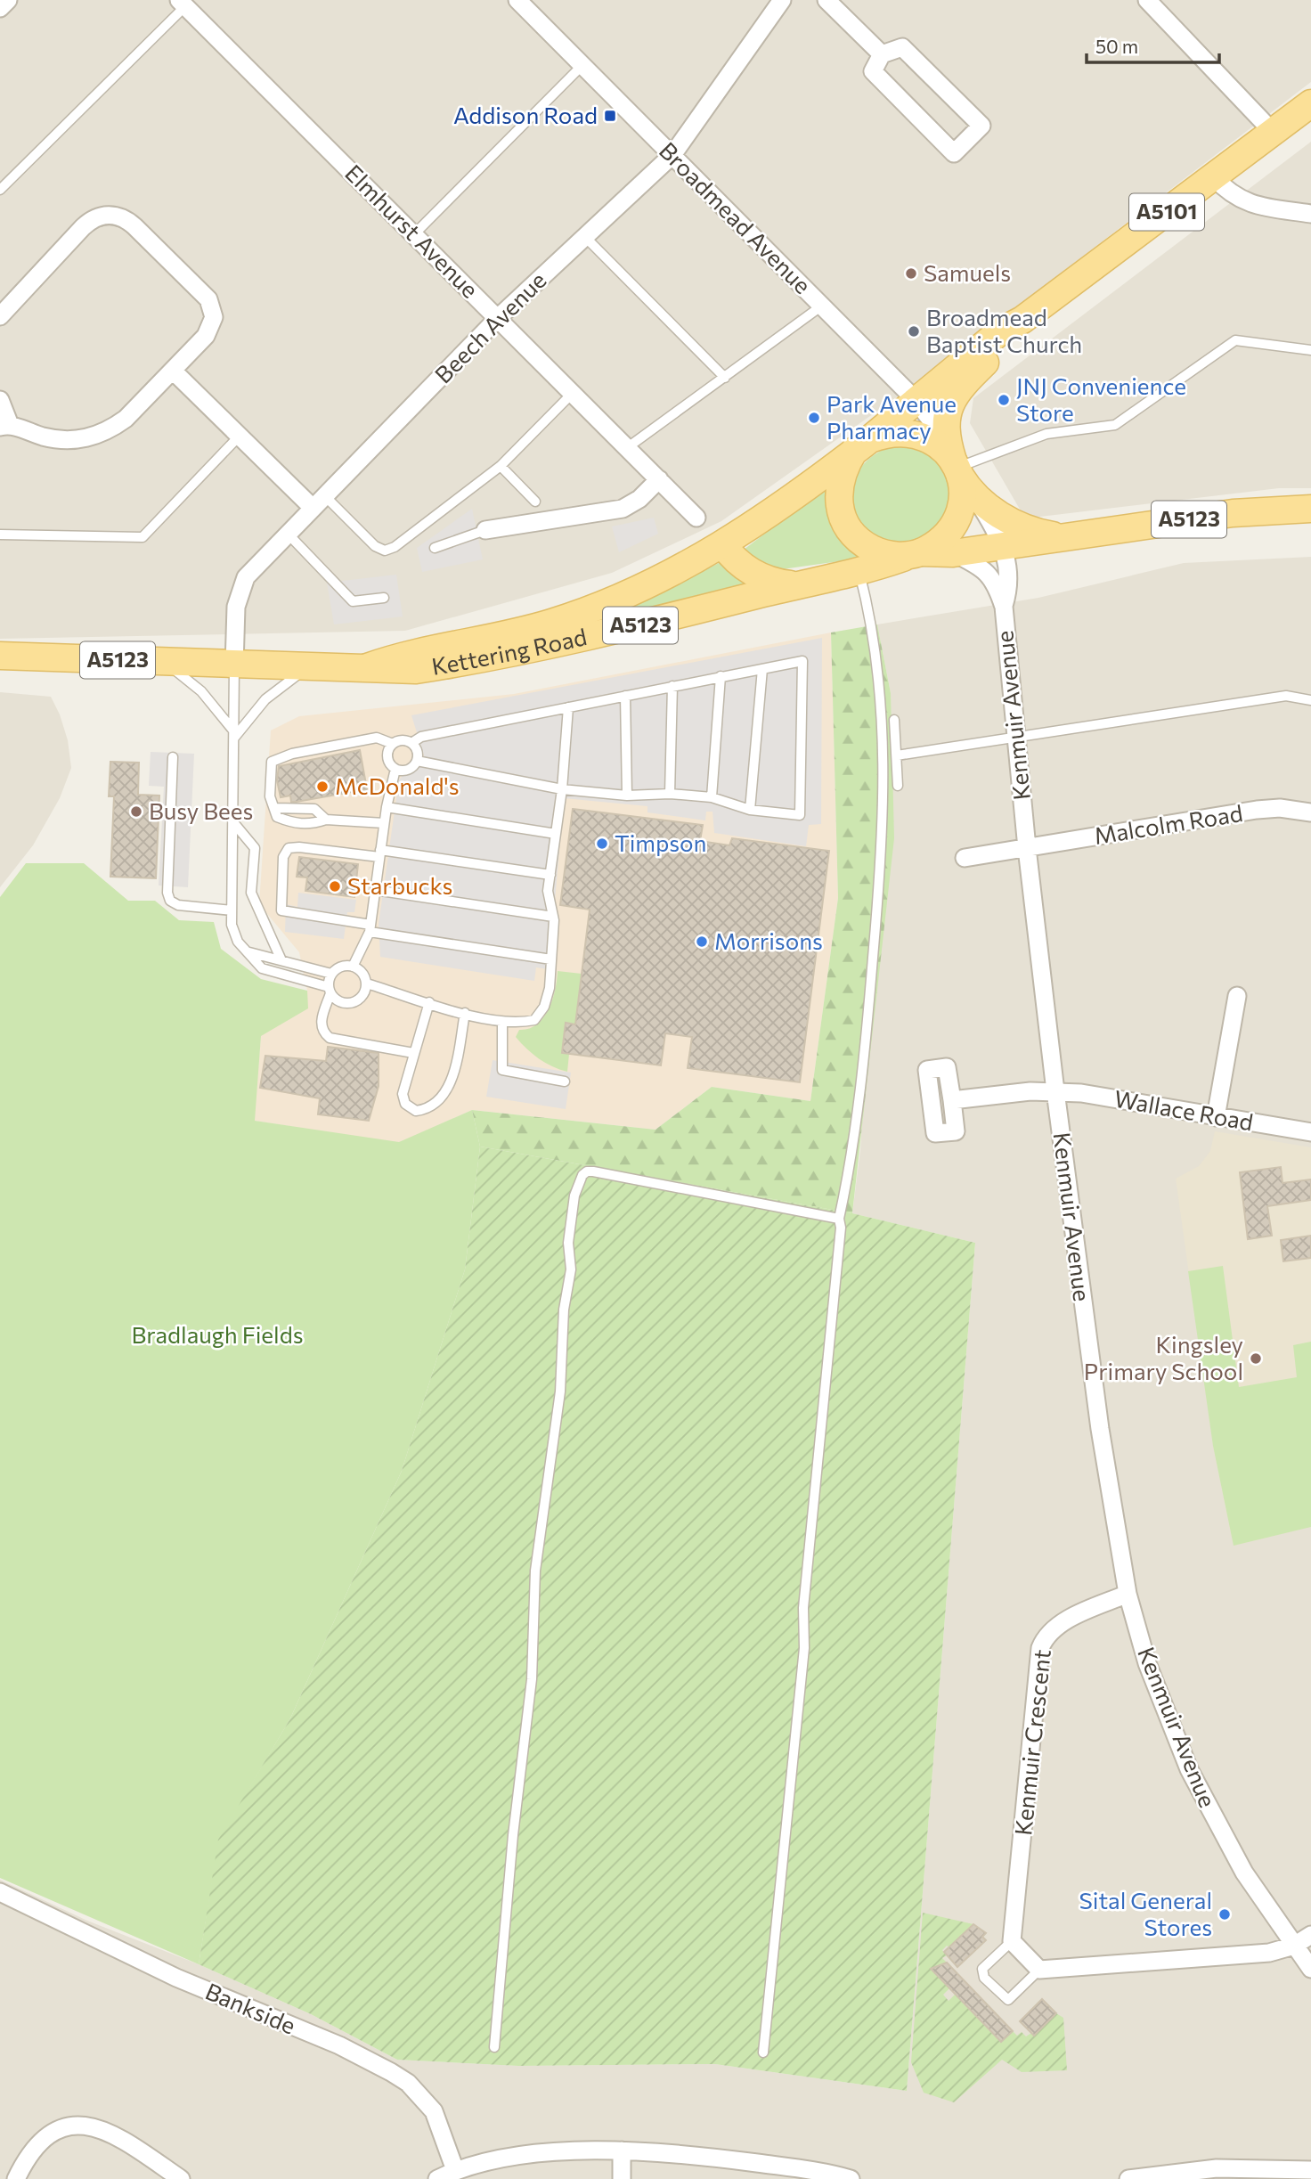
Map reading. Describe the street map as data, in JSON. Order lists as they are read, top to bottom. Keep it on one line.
{"streets":{"main road":["A5101","A5123","Kettering Road"],"street":["Broadmead Avenue","Elmhurst Avenue","Beech Avenue","Kenmuir Avenue","Malcolm Road","Wallace Road","Kenmuir Crescent","Bankside"]},"crossings":[["A5101","Broadmead Avenue"],["A5101","Kettering Road"],["A5101","Kenmuir Avenue"],["Broadmead Avenue","Beech Avenue"],["Broadmead Avenue","Kettering Road"],["Broadmead Avenue","Kenmuir Avenue"],["Elmhurst Avenue","Beech Avenue"],["Beech Avenue","Kettering Road"],["Kettering Road","Kenmuir Avenue"],["Kenmuir Avenue","Malcolm Road"],["Kenmuir Avenue","Wallace Road"],["Kenmuir Avenue","Kenmuir Crescent"]],"parks":["Bradlaugh Fields"],"places":{"transit":["Addison Road"],"other":["Samuels","Broadmead Baptist Church","JNJ Convenience Store","Park Avenue Pharmacy","McDonald's","Busy Bees","Timpson","Starbucks","Morrisons","Kingsley Primary School","Sital General Stores"]},"scale_bar":"50 m"}
